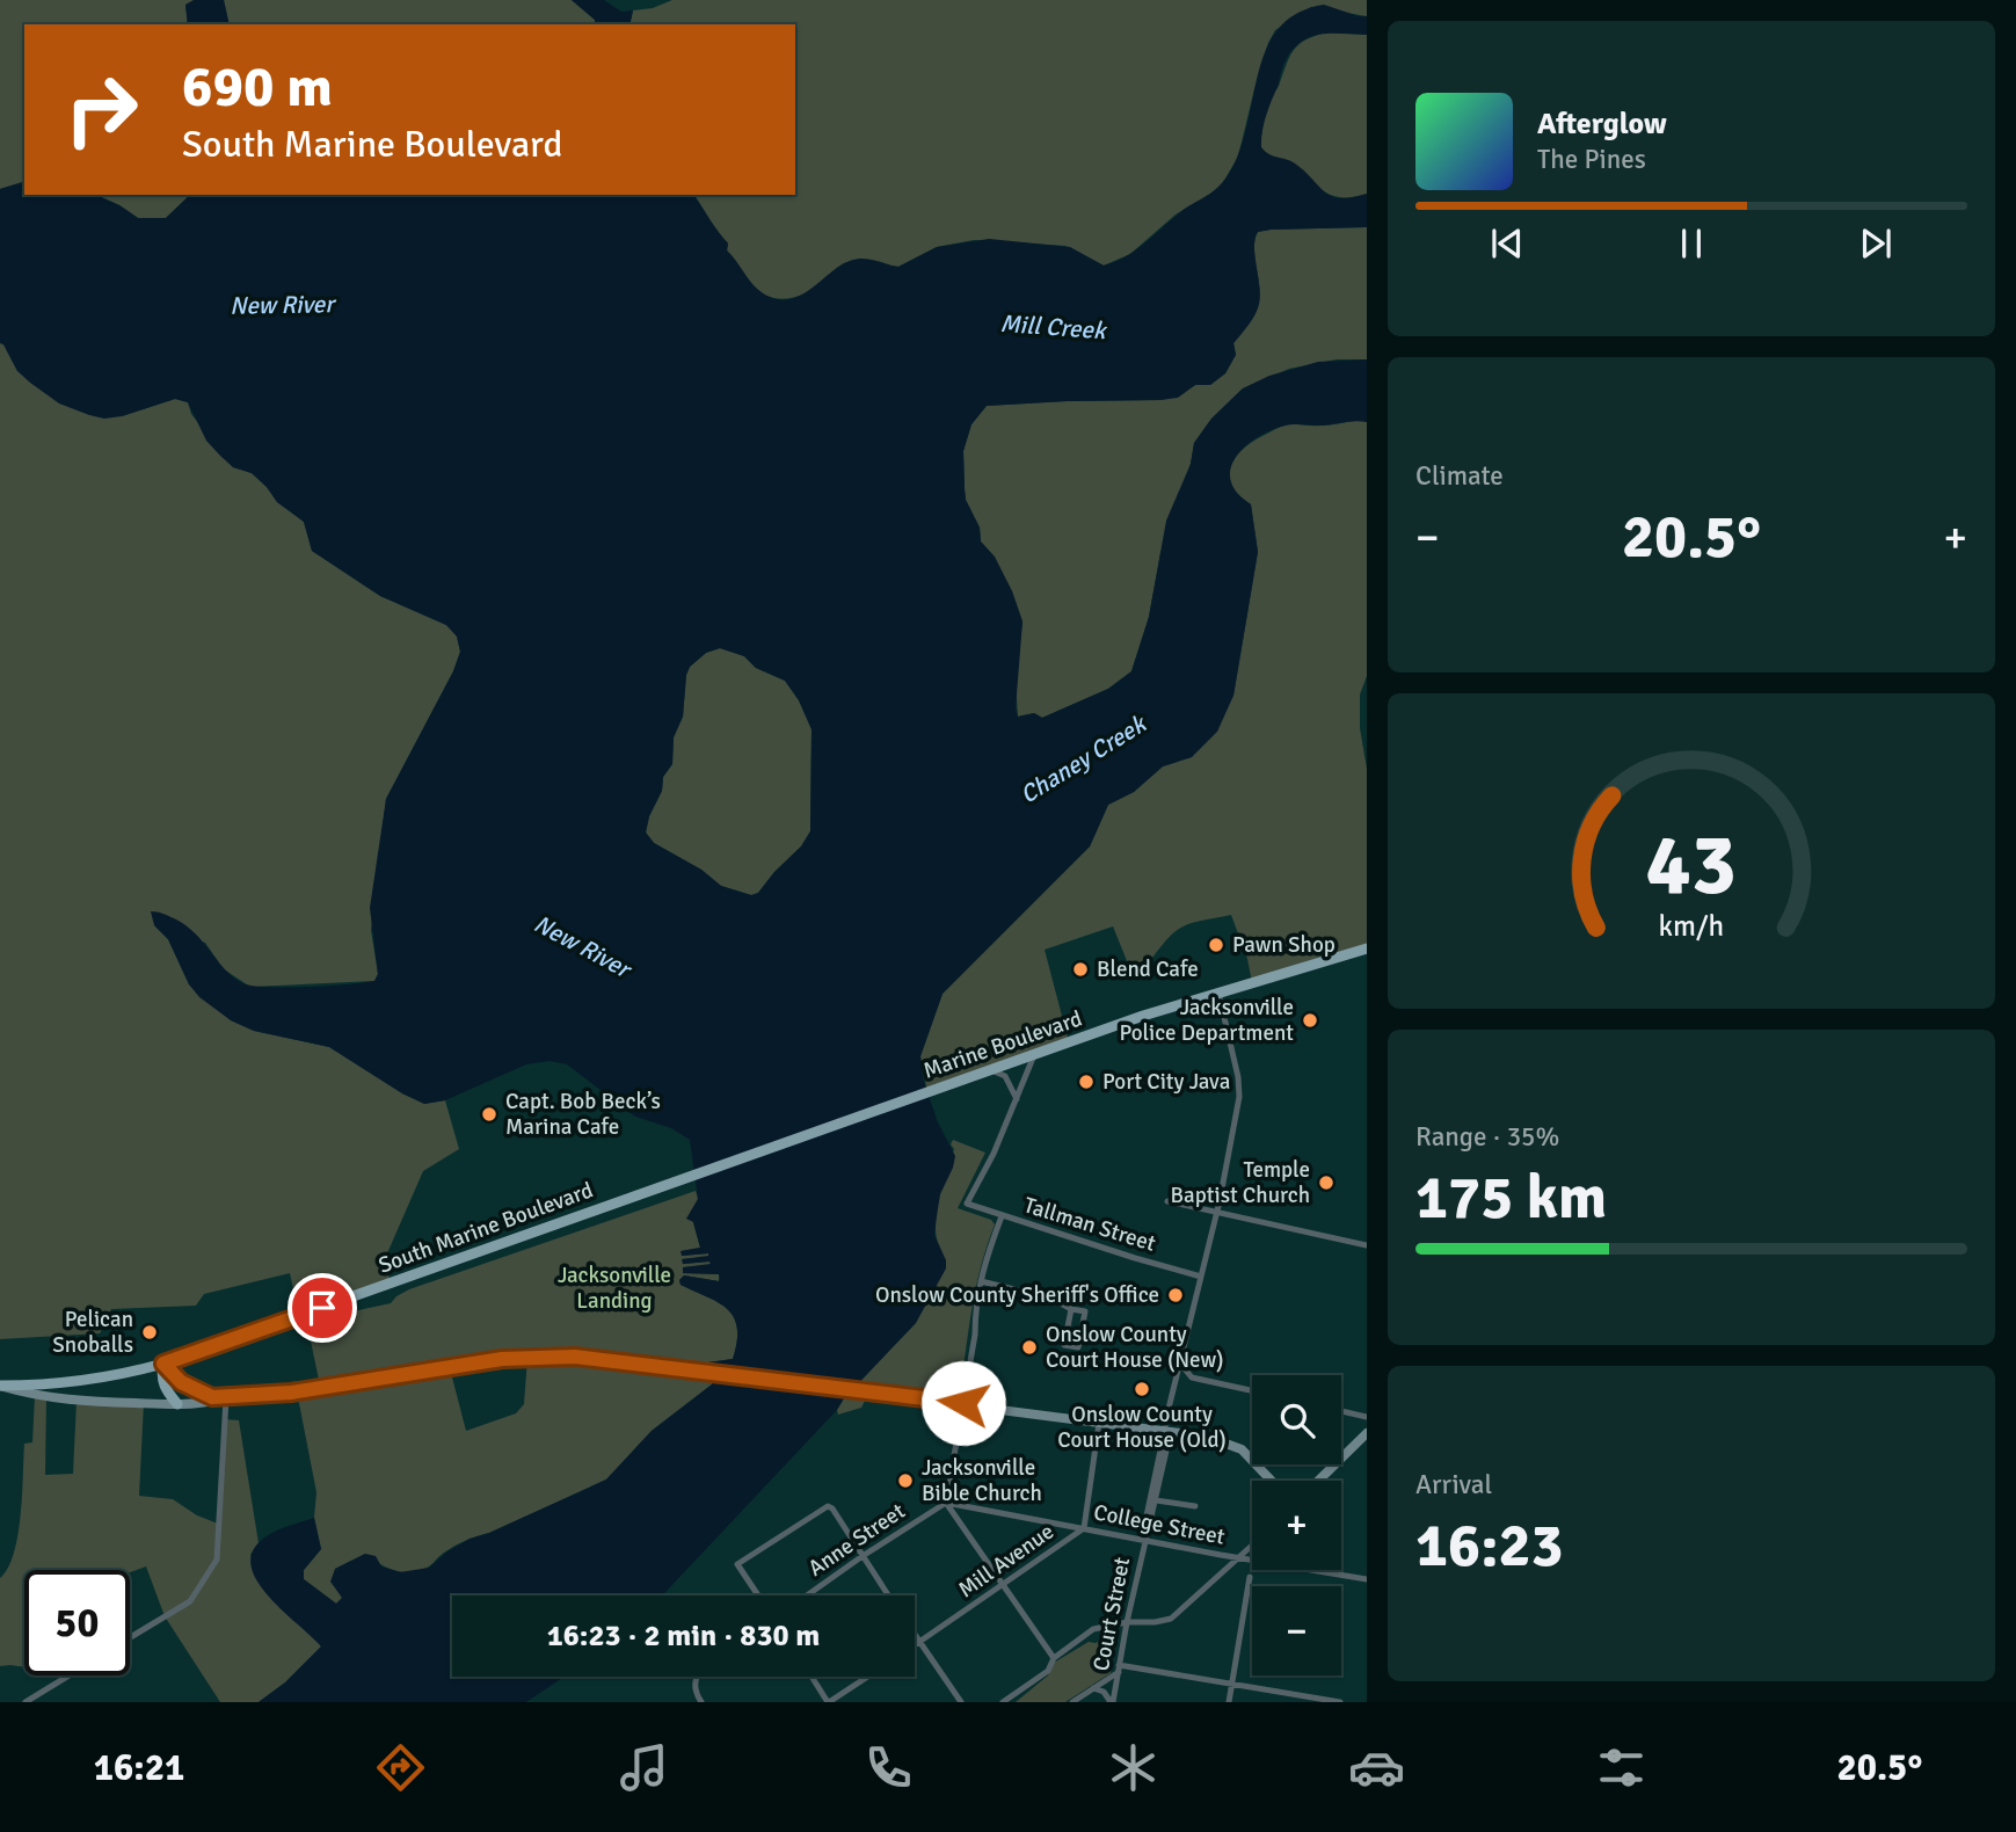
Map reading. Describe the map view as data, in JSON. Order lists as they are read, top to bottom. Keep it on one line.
{"streets":{"main road":["Marine Boulevard","South Marine Boulevard"],"street":["Tallman Street","College Street","Anne Street","Mill Avenue","Court Street"]},"crossings":[["Marine Boulevard","South Marine Boulevard"],["Marine Boulevard","Court Street"],["Tallman Street","Court Street"],["College Street","Anne Street"],["College Street","Mill Avenue"],["College Street","Court Street"]],"water":["New River","Mill Creek","Chaney Creek"],"parks":["Jacksonville Landing"],"places":["Pawn Shop","Blend Cafe","Jacksonville Police Department","Port City Java","Capt. Bob Beck’s Marina Cafe","Temple Baptist Church","Onslow County Sheriff's Office","Pelican Snoballs","Onslow County Court House (New)","Onslow County Court House (Old)","Jacksonville Bible Church"],"page":{"turn":["690 m","South Marine Boulevard"],"song":["Afterglow","The Pines"],"tile":["Climate",["Range · 35%","175 km"],["Arrival","16:23"]],"heat":["−","20.5°","+"],"map_buttons":["+","−"],"limit":"50","trip":"16:23 · 2 min · 830 m","tabs":["16:21","20.5°"],"gauge":["43","km/h"]}}
